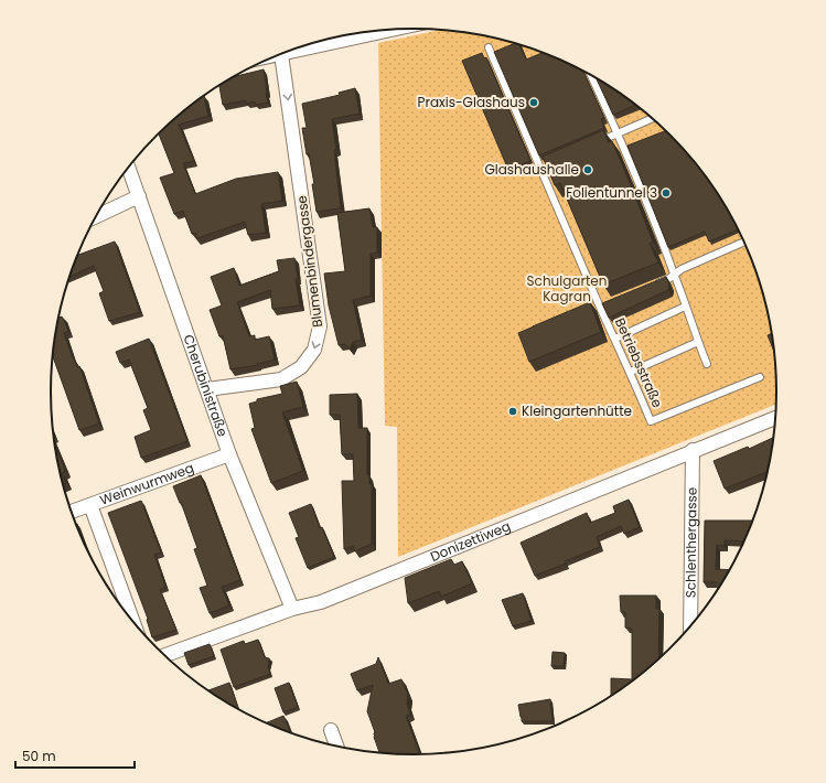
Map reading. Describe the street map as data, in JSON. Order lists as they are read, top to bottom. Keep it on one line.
{"streets":{"street":["Blumenbindergasse","Cherubinistraße","Weinwurmweg","Donizettiweg","Schlenthergasse"],"lane":["Betriebsstraße"]},"crossings":[["Blumenbindergasse","Cherubinistraße"],["Cherubinistraße","Weinwurmweg"],["Cherubinistraße","Donizettiweg"],["Donizettiweg","Schlenthergasse"]],"one_way":["Blumenbindergasse"],"parks":["Schulgarten Kagran"],"places":["Praxis-Glashaus","Glashaushalle","Folientunnel 3","Kleingartenhütte"],"scale_bar":"50 m"}
